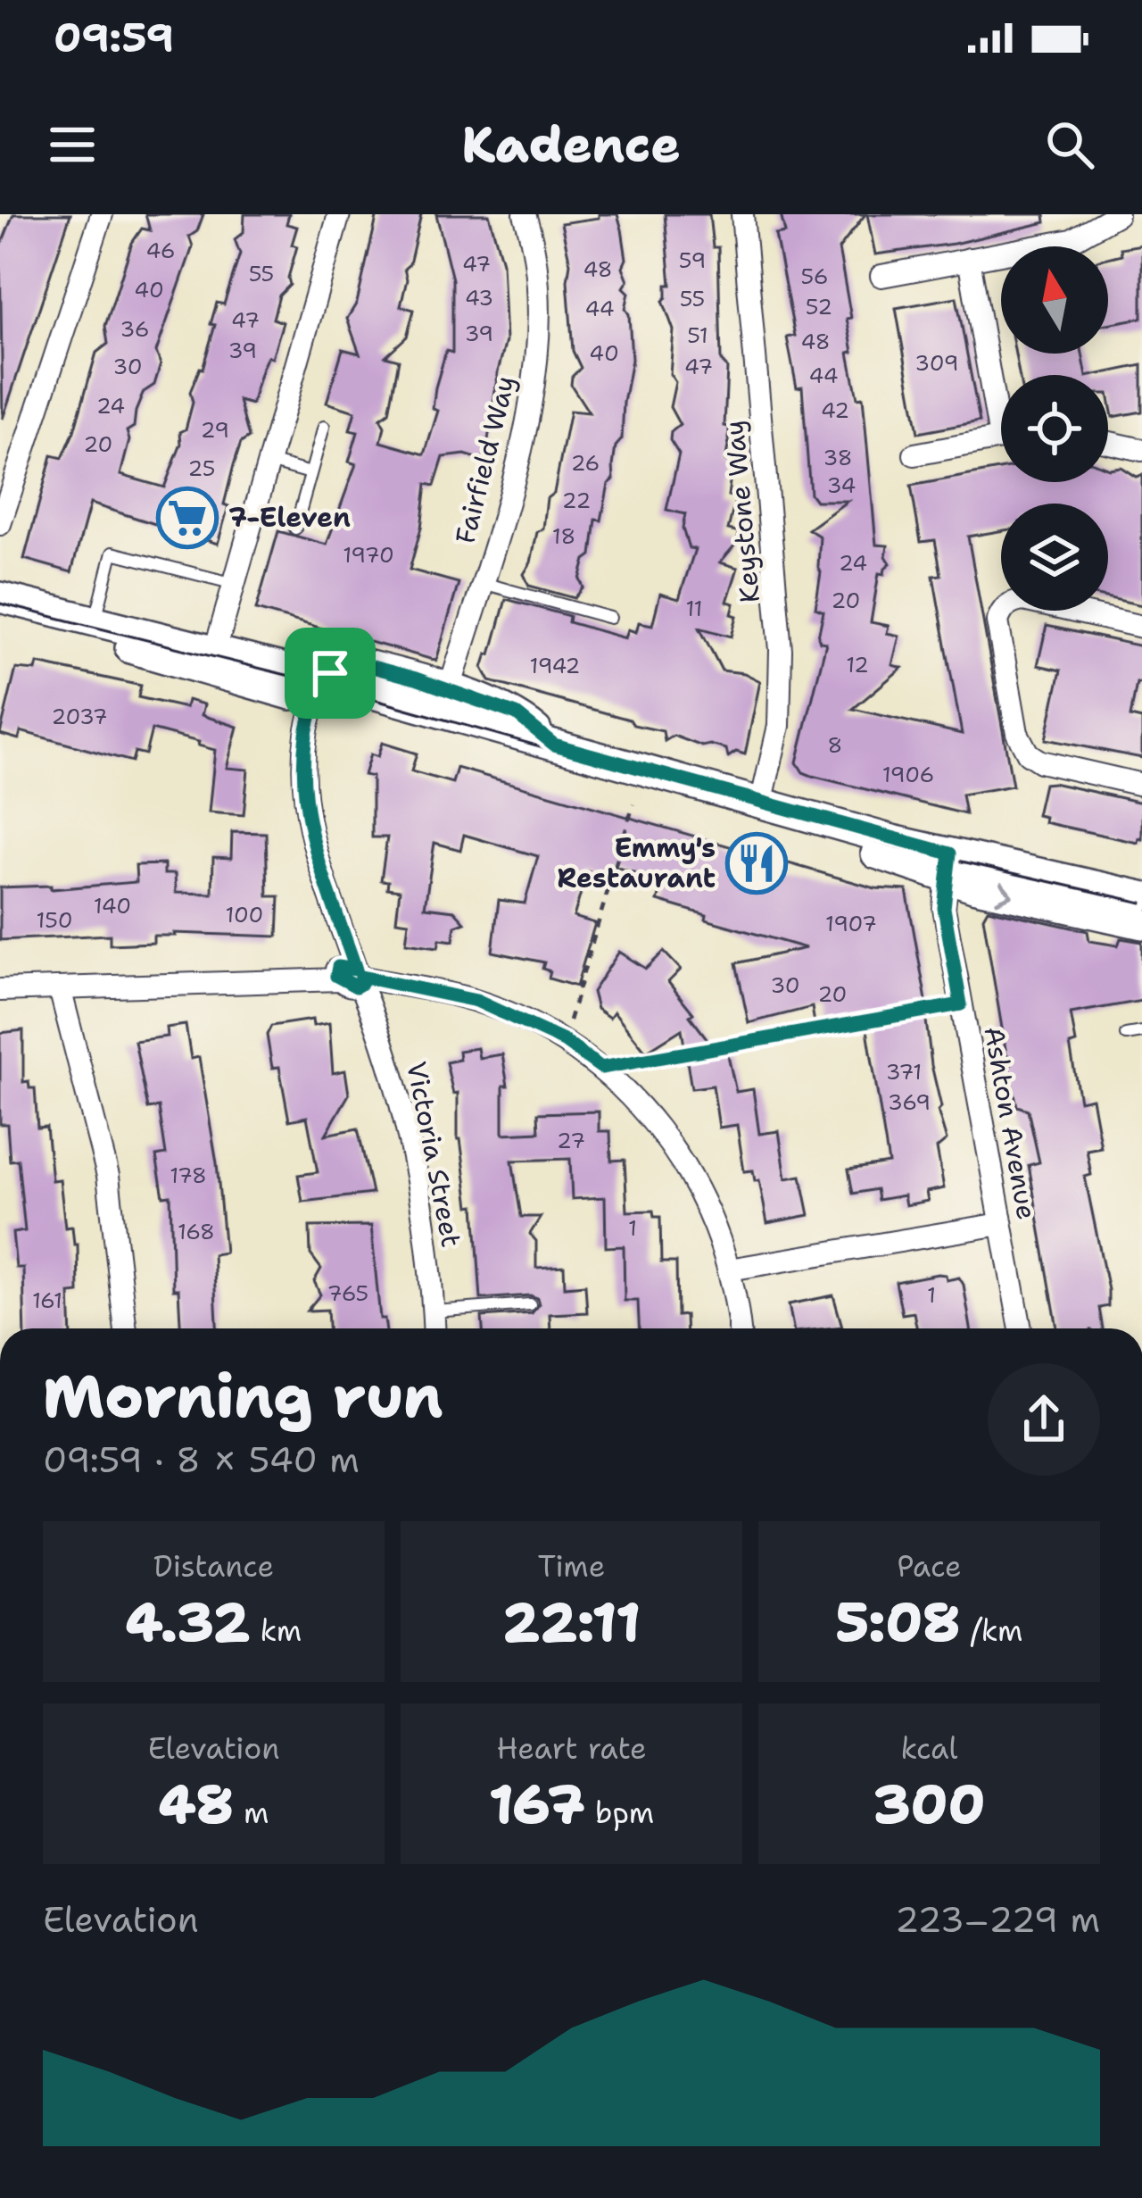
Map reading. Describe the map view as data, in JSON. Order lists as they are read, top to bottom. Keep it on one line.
{"streets":{"street":["Fairfield Way","Keystone Way","Ashton Avenue","Victoria Street"]},"places":{"supermarket":["7-Eleven"],"restaurant":["Emmy's Restaurant"]},"house_numbers":["46","59","47","48","55","56","40","43","55","52","44","47","36","39","51","48","39","40","309","30","47","44","24","42","29","20","38","26","25","34","22","18","1970","24","20","11","12","1942","2037","8","1906","140","100","150","1907","30","20","371","369","27","178","1","168","765","1","161"],"north":"top","page":{"status":"09:59","header":"Kadence","heading":["Morning run","09:59 · 8 × 540 m"],"stats":[["Distance","4.32 km"],["Time","22:11"],["Pace","5:08 /km"],["Elevation","48 m"],["Heart rate","167 bpm"],["kcal","300"]],"chart":["Elevation","223–229 m"]}}
